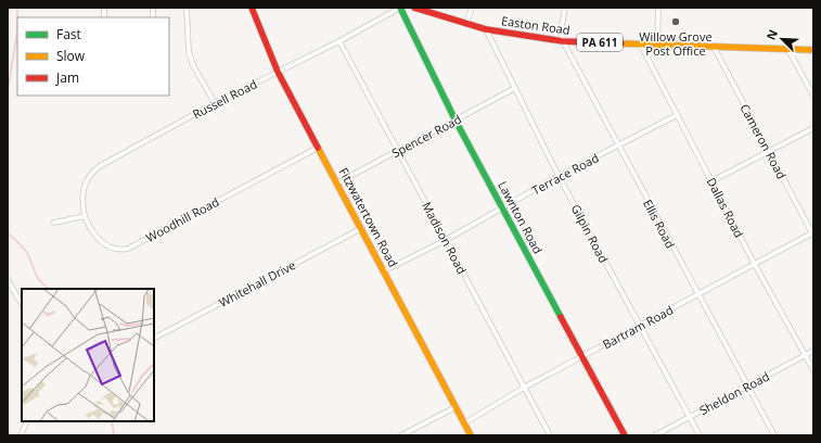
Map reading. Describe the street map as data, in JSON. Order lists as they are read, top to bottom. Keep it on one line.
{"streets":{"main road":["Easton Road","PA 611","Fitzwatertown Road","Lawnton Road"],"street":["Russell Road","Spencer Road","Cameron Road","Terrace Road","Dallas Road","Woodhill Road","Ellis Road","Gilpin Road","Madison Road","Whitehall Drive","Bartram Road","Sheldon Road"]},"crossings":[["Easton Road","Cameron Road"],["Easton Road","Dallas Road"],["Easton Road","Ellis Road"],["Easton Road","Gilpin Road"],["Russell Road","Fitzwatertown Road"],["Russell Road","Lawnton Road"],["Russell Road","Woodhill Road"],["Russell Road","Madison Road"],["Spencer Road","Fitzwatertown Road"],["Spencer Road","Lawnton Road"],["Spencer Road","Gilpin Road"],["Spencer Road","Madison Road"],["Cameron Road","Bartram Road"],["Terrace Road","Dallas Road"],["Terrace Road","Fitzwatertown Road"],["Terrace Road","Lawnton Road"],["Terrace Road","Ellis Road"],["Terrace Road","Gilpin Road"],["Terrace Road","Madison Road"],["Dallas Road","Bartram Road"],["Dallas Road","Sheldon Road"],["Fitzwatertown Road","Woodhill Road"],["Fitzwatertown Road","Whitehall Drive"],["Fitzwatertown Road","Bartram Road"],["Lawnton Road","Bartram Road"],["Ellis Road","Bartram Road"],["Ellis Road","Sheldon Road"],["Gilpin Road","Bartram Road"],["Gilpin Road","Sheldon Road"],["Madison Road","Bartram Road"]],"places":["Willow Grove Post Office"],"legend":["Fast","Slow","Jam"],"north":"top left"}
